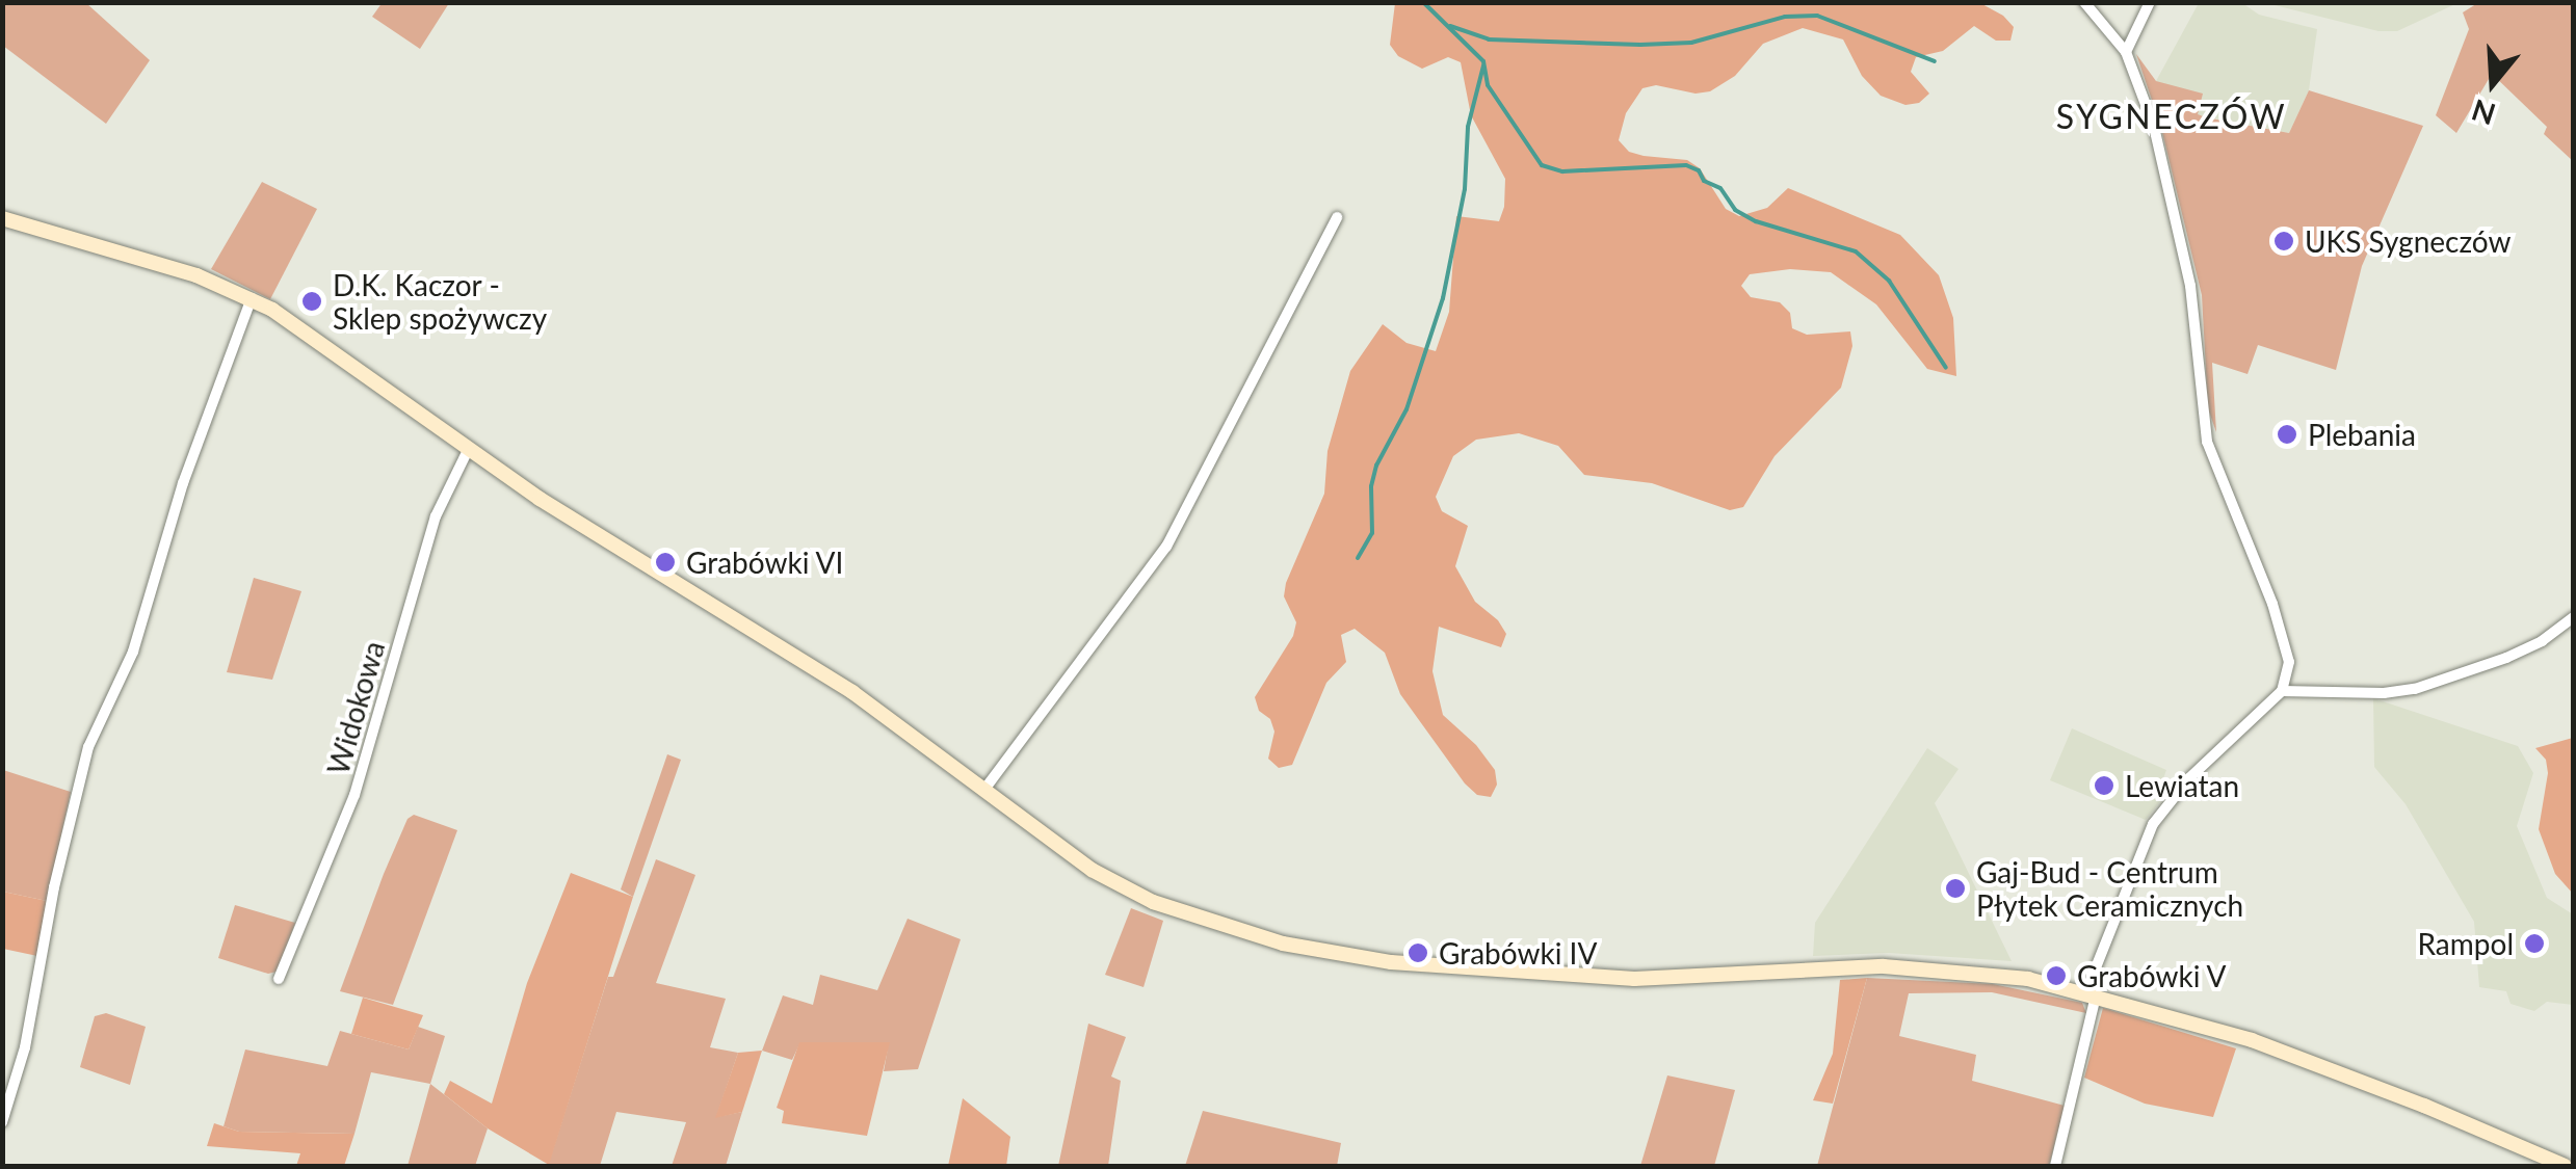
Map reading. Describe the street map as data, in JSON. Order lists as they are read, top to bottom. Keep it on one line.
{"streets":{"street":["Widokowa"]},"districts":["SYGNECZÓW"],"places":["UKS Sygneczów","D.K. Kaczor - Sklep spożywczy","Plebania","Grabówki VI","Lewiatan","Gaj-Bud - Centrum Płytek Ceramicznych","Rampol","Grabówki IV","Grabówki V"],"north":"bottom"}
